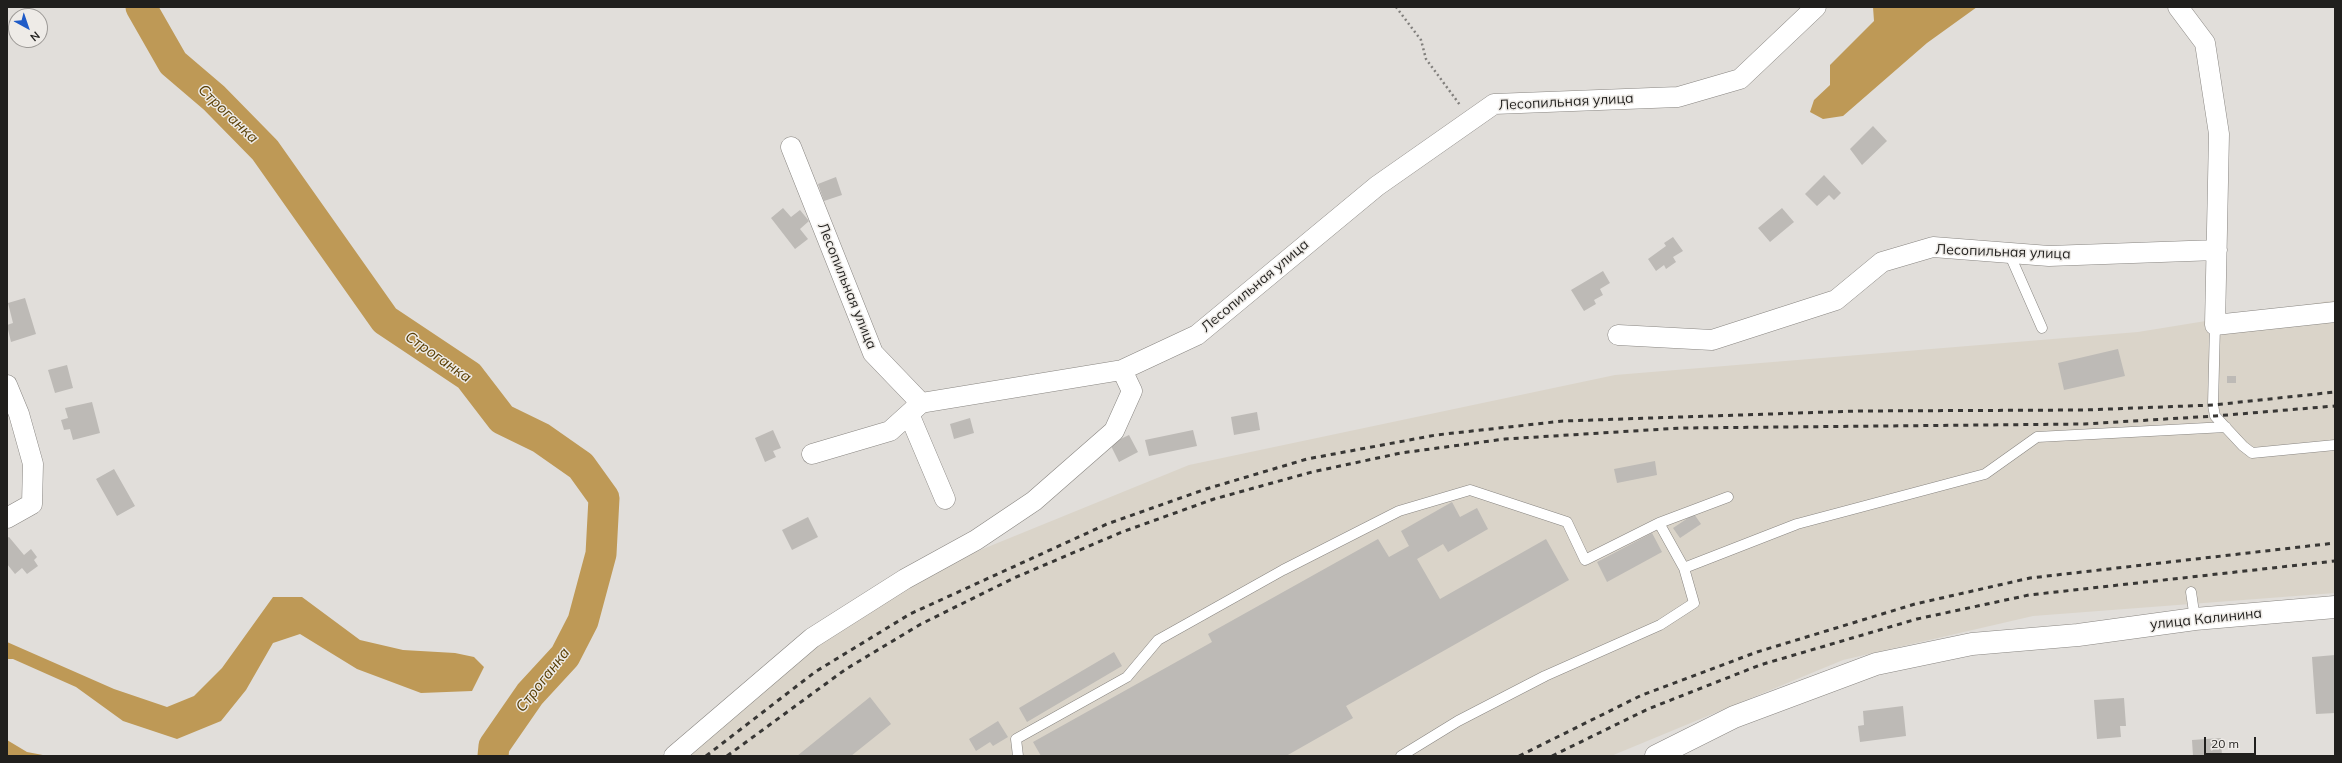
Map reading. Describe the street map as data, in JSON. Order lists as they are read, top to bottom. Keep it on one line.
{"streets":{"street":["Лесопильная улица","улица Калинина"]},"water":["Строганка"],"scale_bar":"20 m","north":"bottom right"}
